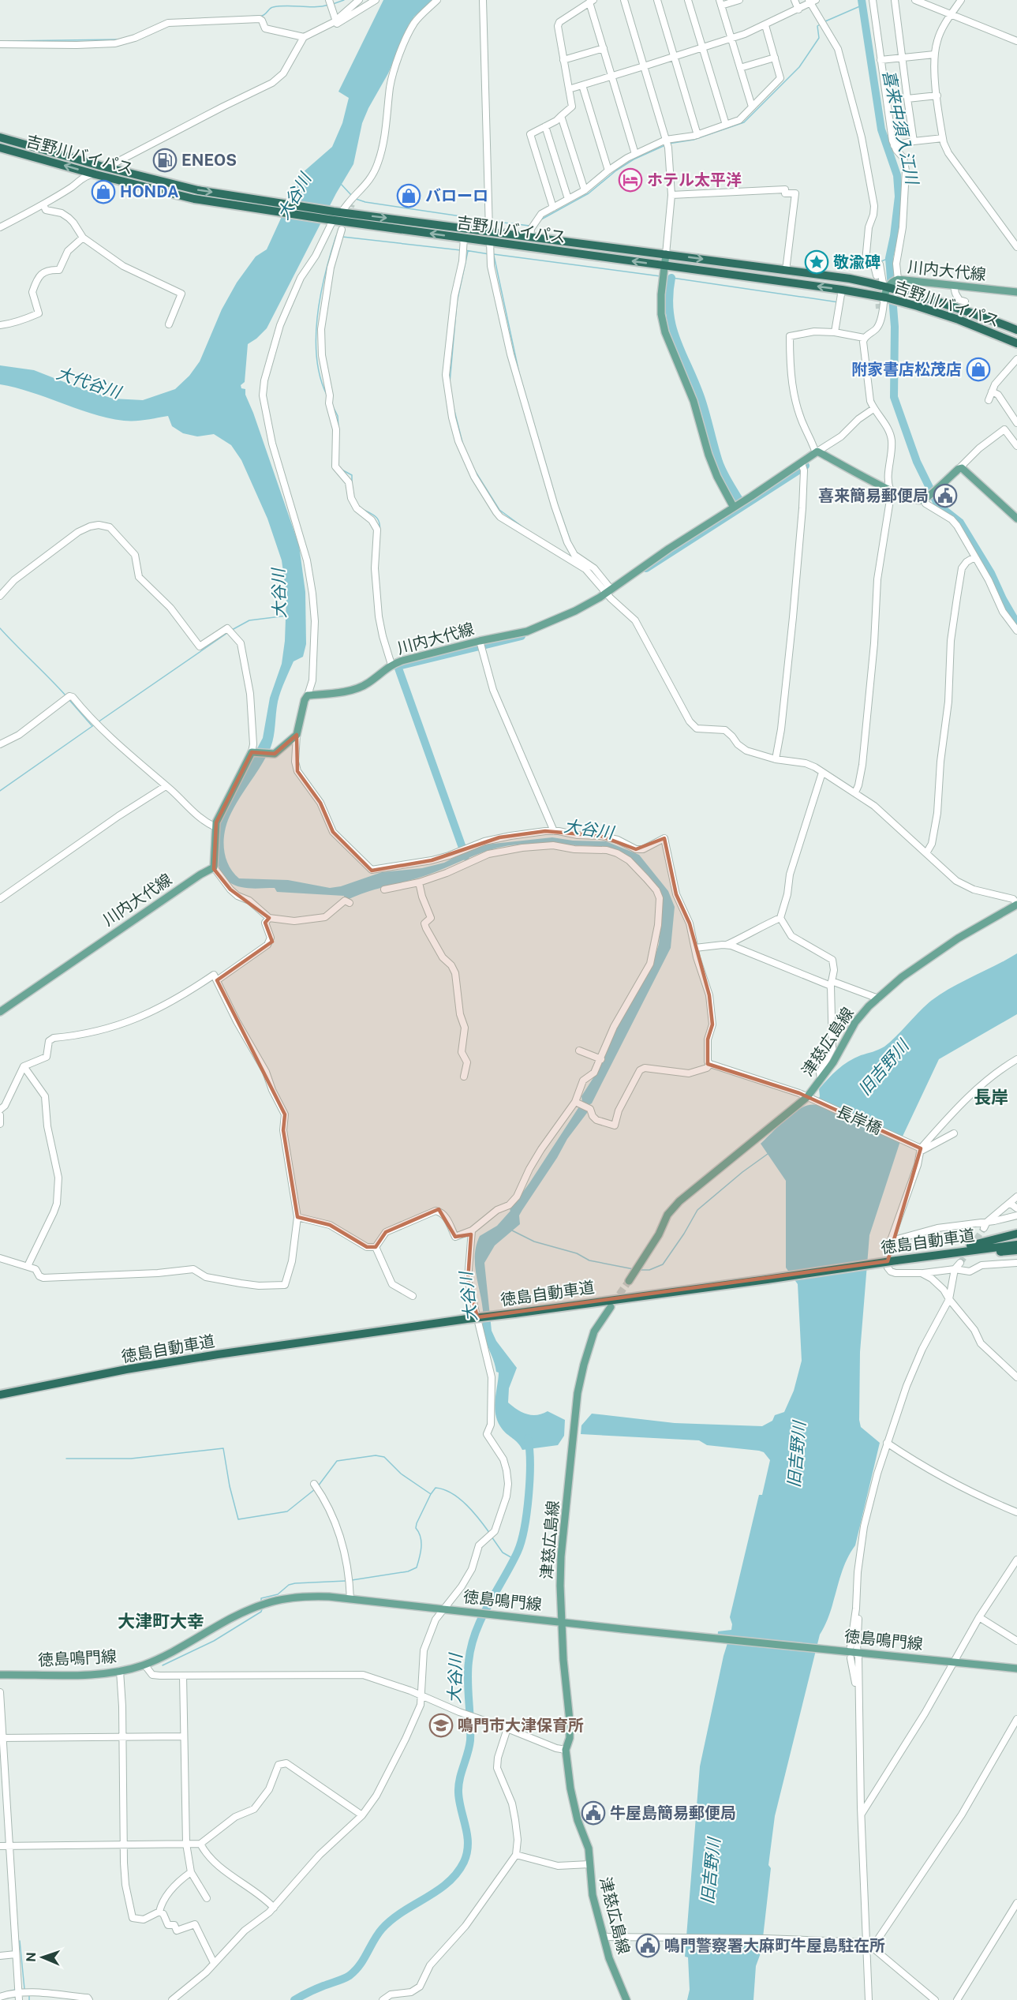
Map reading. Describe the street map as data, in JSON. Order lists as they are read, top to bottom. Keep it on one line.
{"streets":{"highway":["吉野川バイパス","徳島自動車道"],"main road":["川内大代線","津慈広島線","徳島鳴門線"],"street":["長岸橋"]},"crossings":[["吉野川バイパス","川内大代線"],["津慈広島線","長岸橋"],["津慈広島線","徳島鳴門線"]],"districts":["長岸","大津町大幸"],"water":["喜来中須入江川","大谷川","大代谷川","旧吉野川"],"places":{"fuel station":["ENEOS"],"hotel":["ホテル太平洋"],"shop":["HONDA","バローロ","附家書店松茂店"],"place":["敬渝碑"],"public building":["喜来簡易郵便局","牛屋島簡易郵便局","鳴門警察署大麻町牛屋島駐在所"],"school or university":["鳴門市大津保育所"]},"north":"left"}
